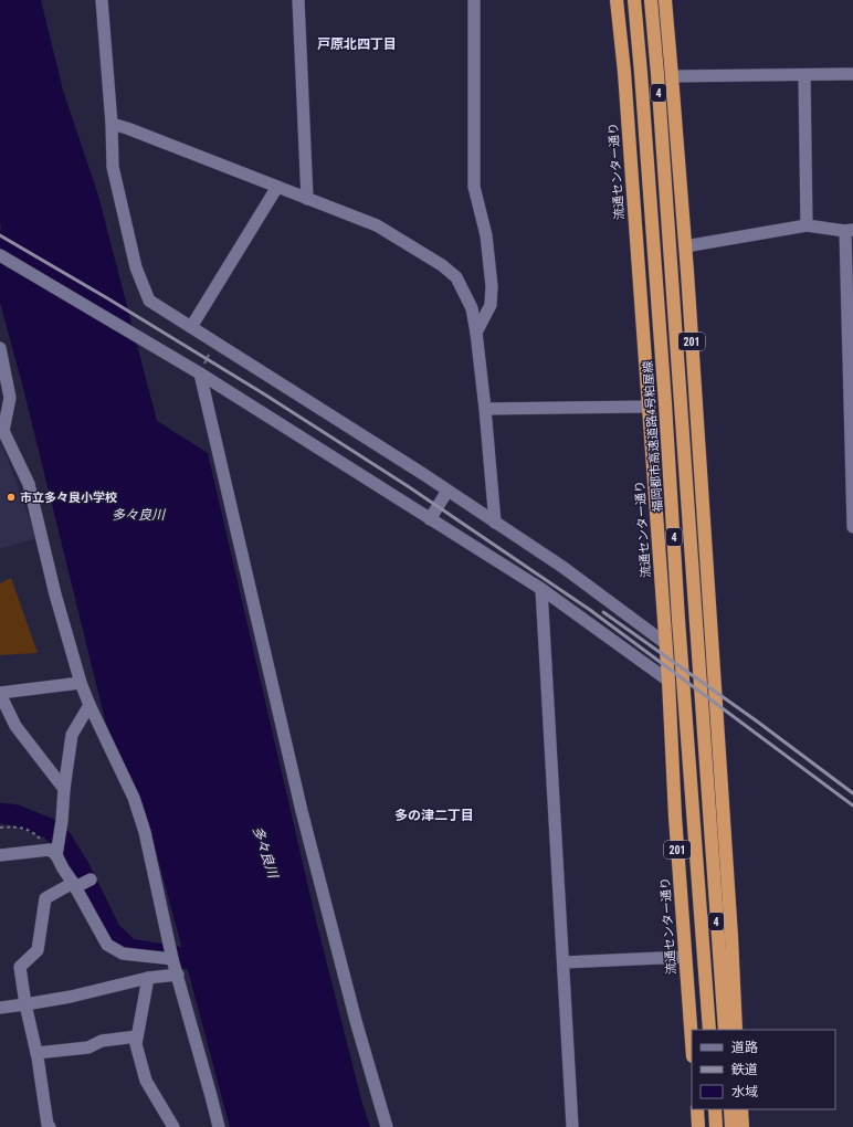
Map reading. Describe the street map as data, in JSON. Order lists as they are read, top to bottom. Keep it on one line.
{"streets":{"highway":["4","流通センター通り","201","福岡都市高速道路4号粕屋線"]},"districts":["戸原北四丁目","多の津二丁目"],"water":["多々良川"],"places":["市立多々良小学校"],"legend":["道路","鉄道","水域"]}
